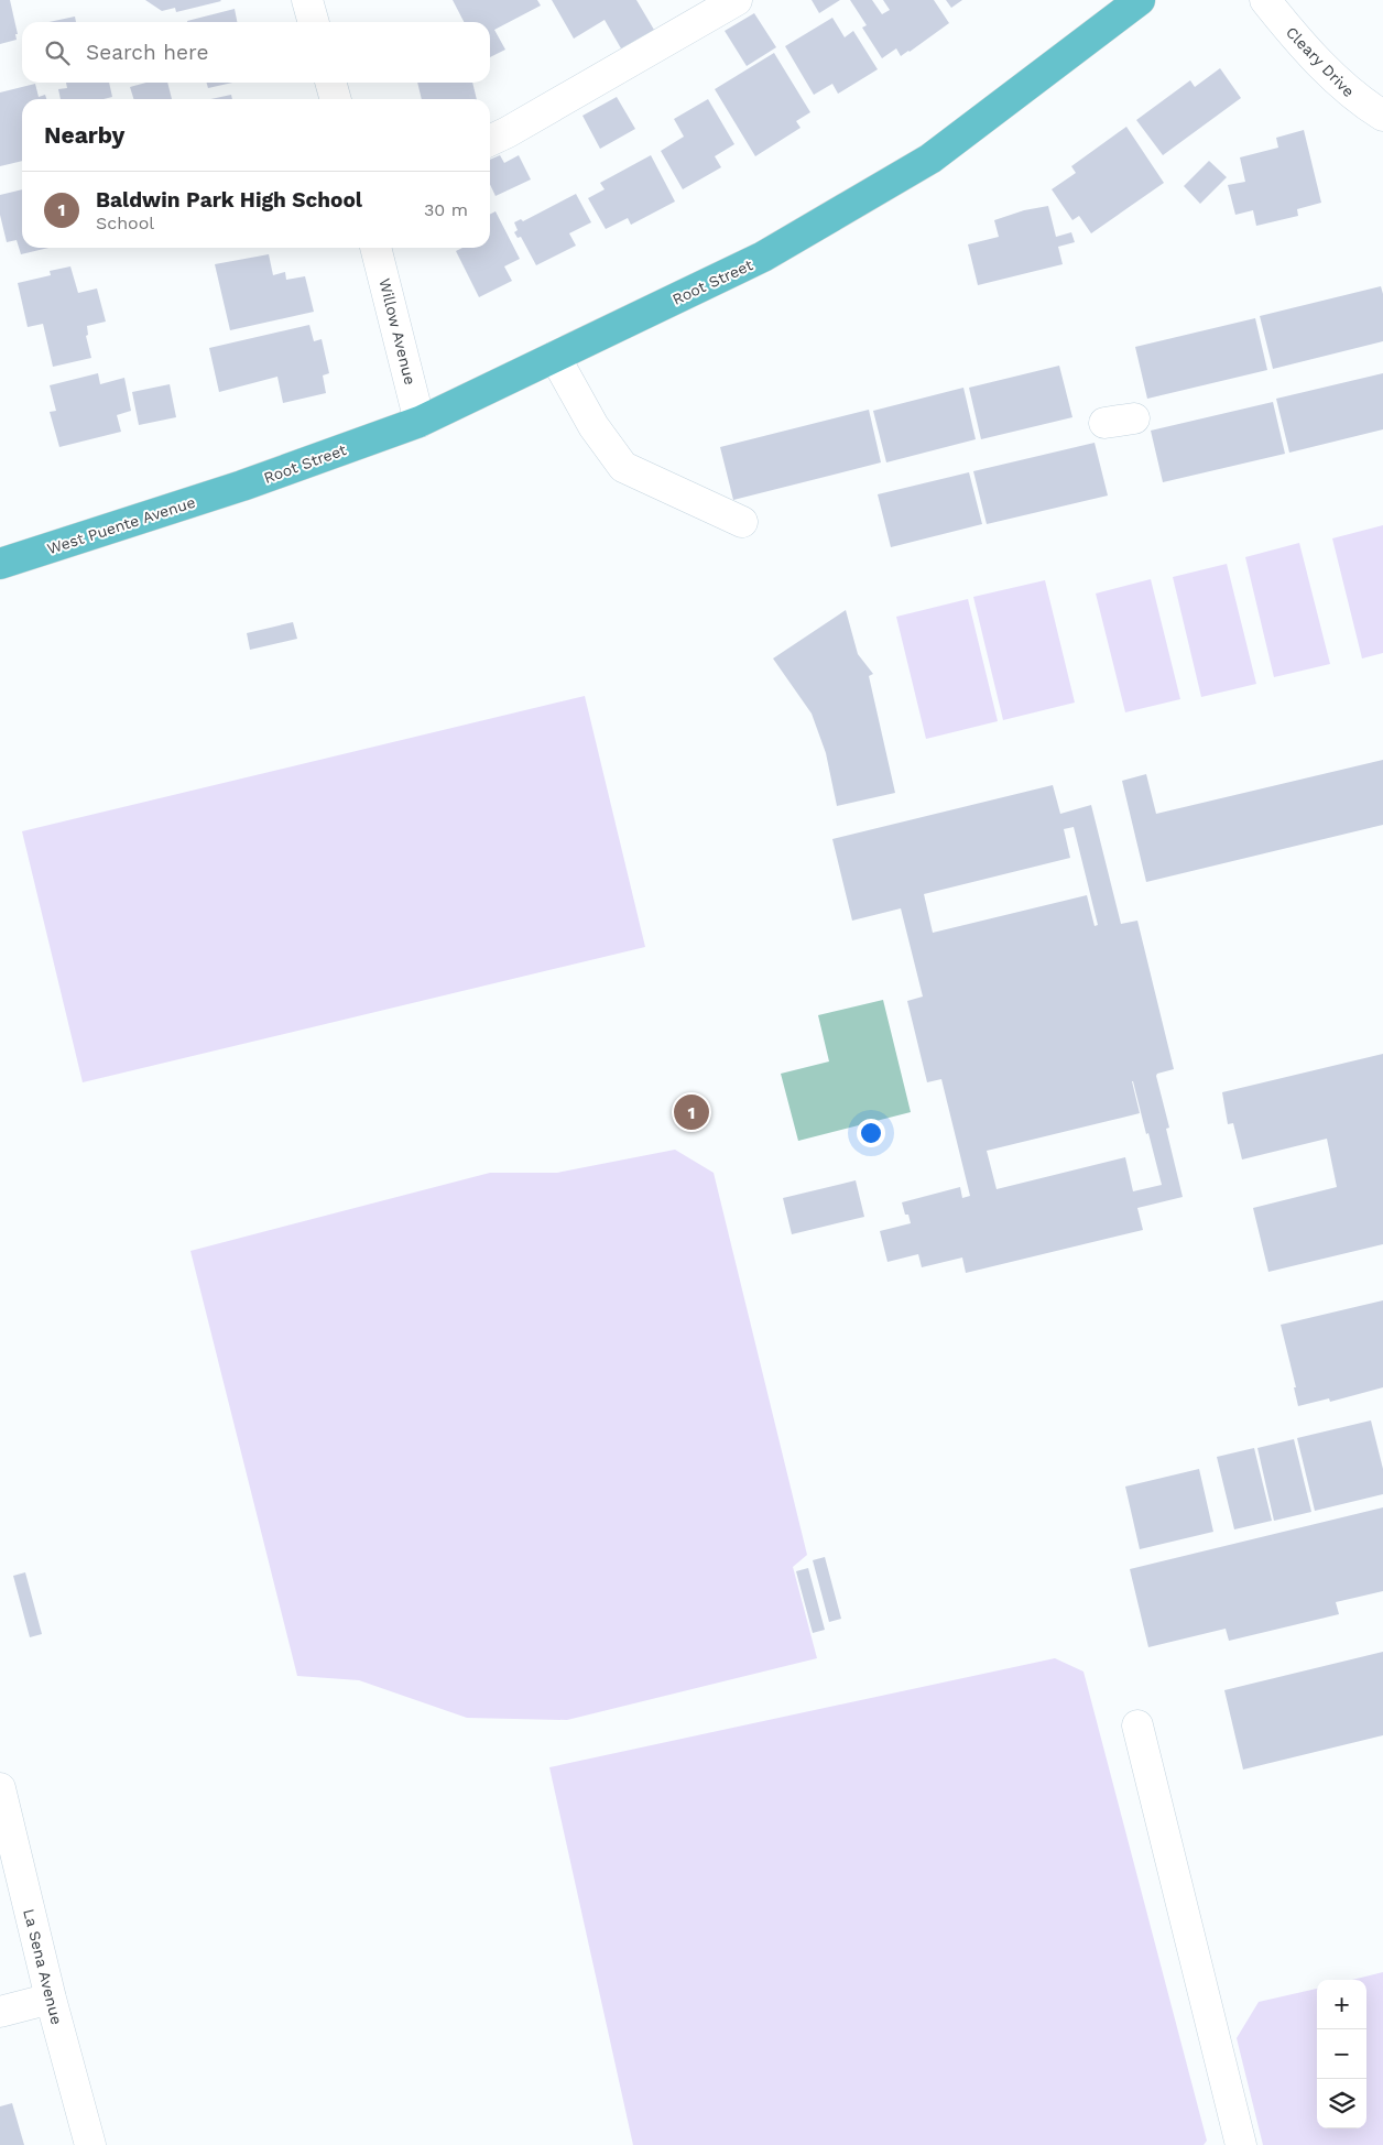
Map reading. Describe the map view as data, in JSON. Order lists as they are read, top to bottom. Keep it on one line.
{"streets":{"main road":["Root Street","West Puente Avenue"],"street":["Cleary Drive","Willow Avenue","La Sena Avenue"]},"crossings":[["Root Street","Willow Avenue"],["Root Street","West Puente Avenue"]],"page":{"search":"Search here","heading":"Nearby","list":[{"mark":"1","name":"Baldwin Park High School","note":"School","value":"30 m"}],"pins":"1","map_buttons":["+","−"]}}
